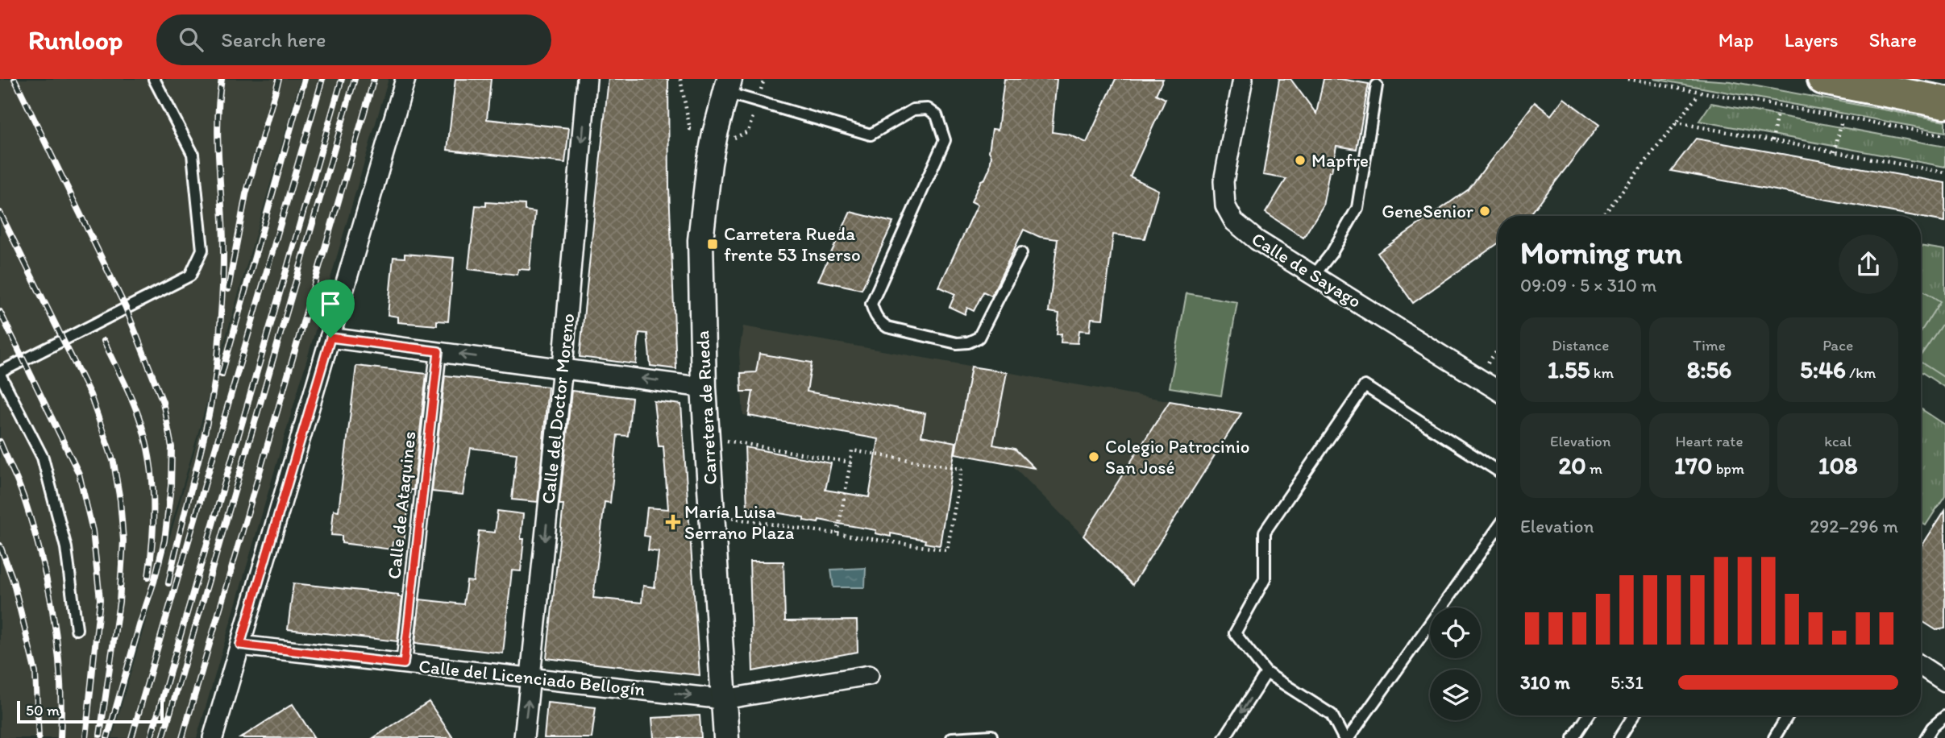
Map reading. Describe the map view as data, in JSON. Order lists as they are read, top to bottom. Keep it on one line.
{"streets":{"street":["Calle de Sayago","Carretera de Rueda","Calle del Doctor Moreno","Calle de Ataquines","Calle del Licenciado Bellogín"]},"crossings":[["Carretera de Rueda","Calle del Licenciado Bellogín"],["Calle del Doctor Moreno","Calle del Licenciado Bellogín"],["Calle de Ataquines","Calle del Licenciado Bellogín"]],"one_way":["Calle del Doctor Moreno"],"places":{"other":["Mapfre","GeneSenior","Colegio Patrocinio San José"],"transit":["Carretera Rueda frente 53 Inserso"],"health":["María Luisa Serrano Plaza"]},"scale_bar":"50 m","page":{"header":"Runloop","search":"Search here","nav":["Map","Layers","Share"],"heading":["Morning run","09:09 · 5 × 310 m"],"stats":[["Distance","1.55 km"],["Time","8:56"],["Pace","5:46 /km"],["Elevation","20 m"],["Heart rate","170 bpm"],["kcal","108"]],"chart":["Elevation","292–296 m"],"list":[{"name":"310 m","note":"5:31"}],"scale":"50 m"}}
